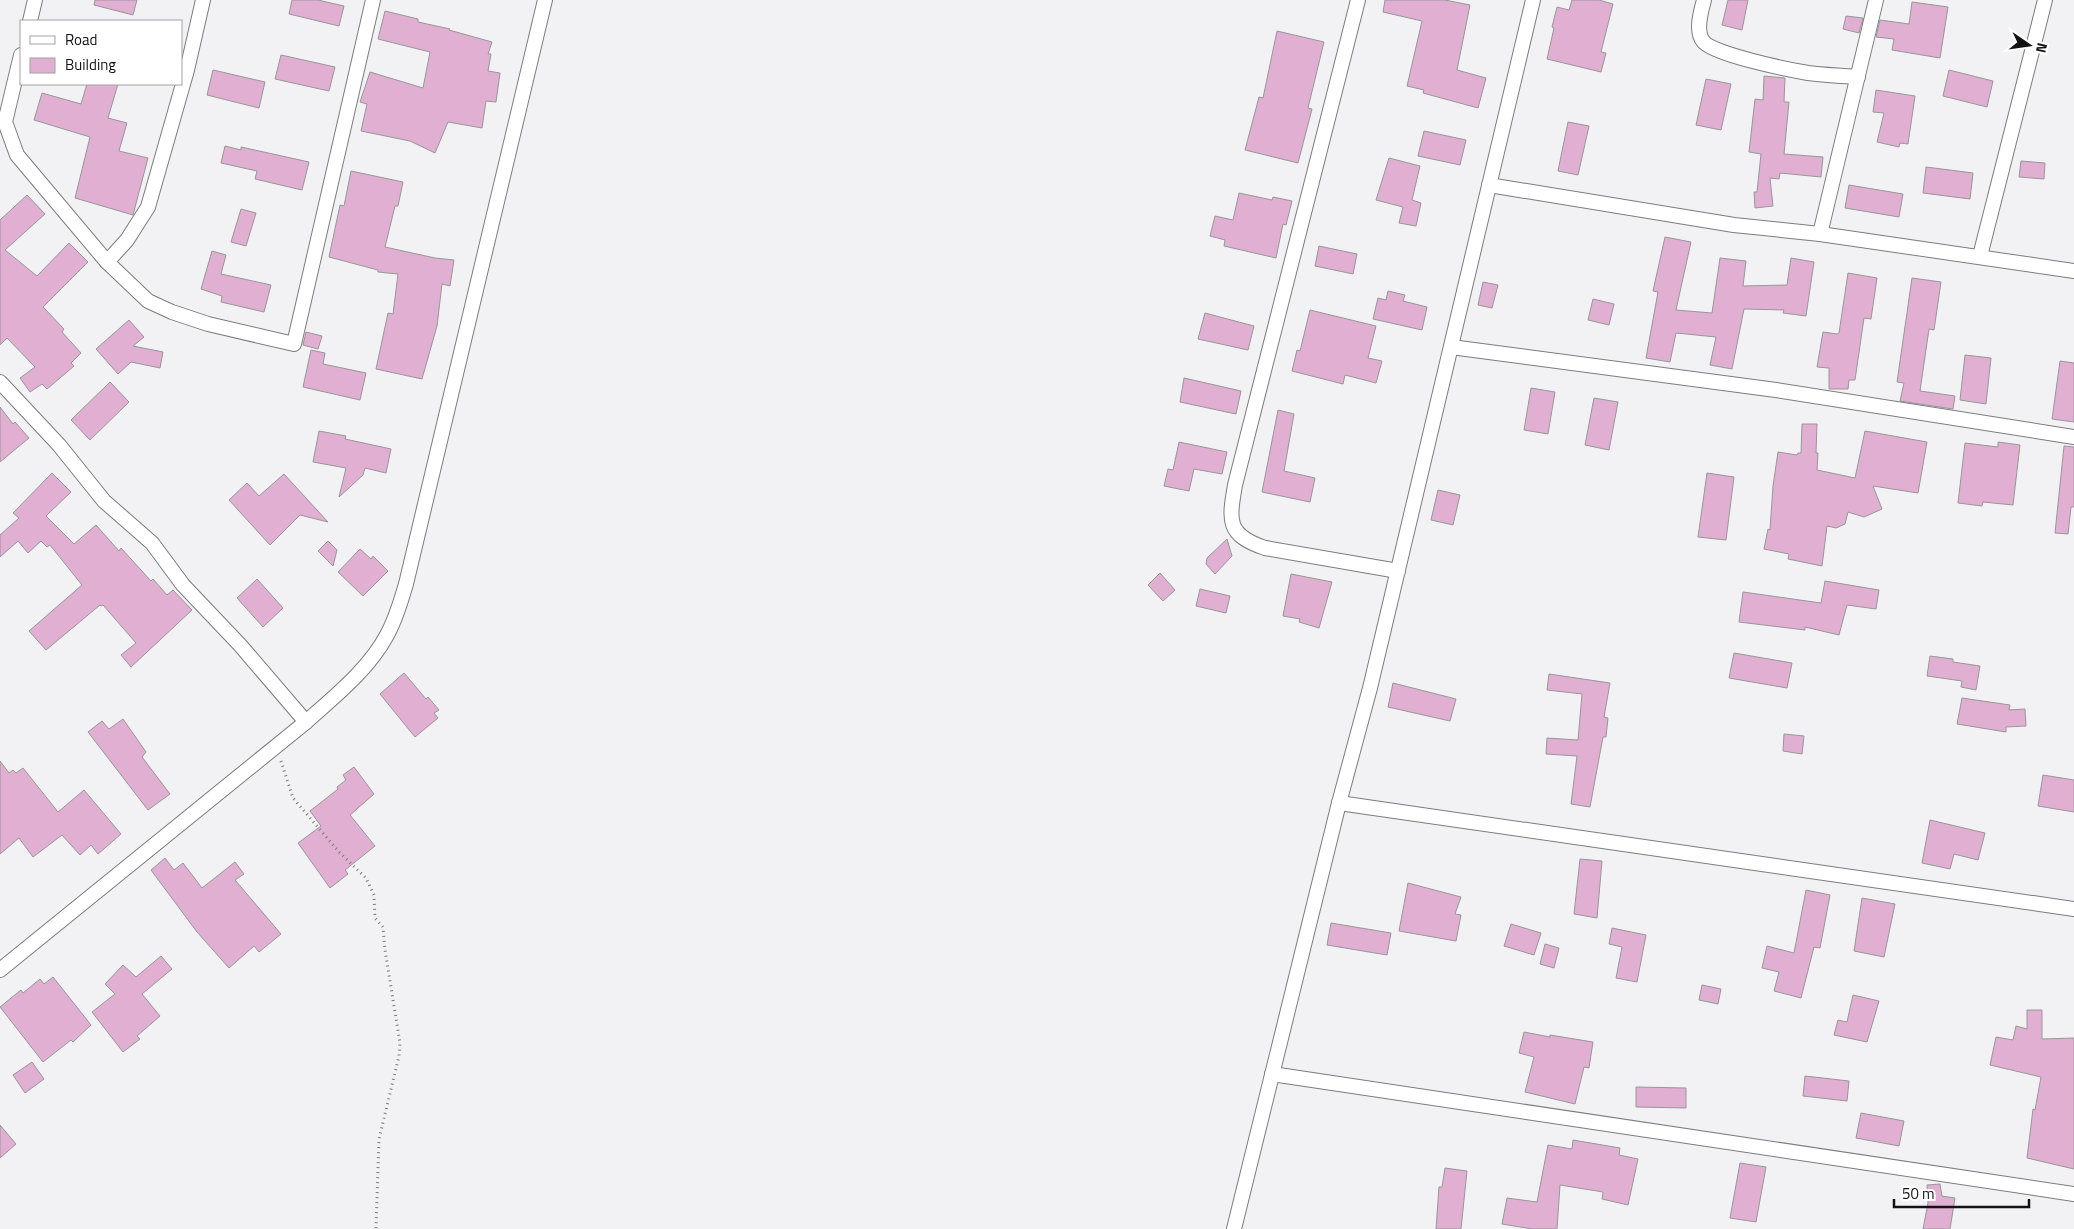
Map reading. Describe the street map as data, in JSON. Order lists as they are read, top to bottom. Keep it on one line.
{"legend":["Road","Building"],"scale_bar":"50 m","north":"right"}
